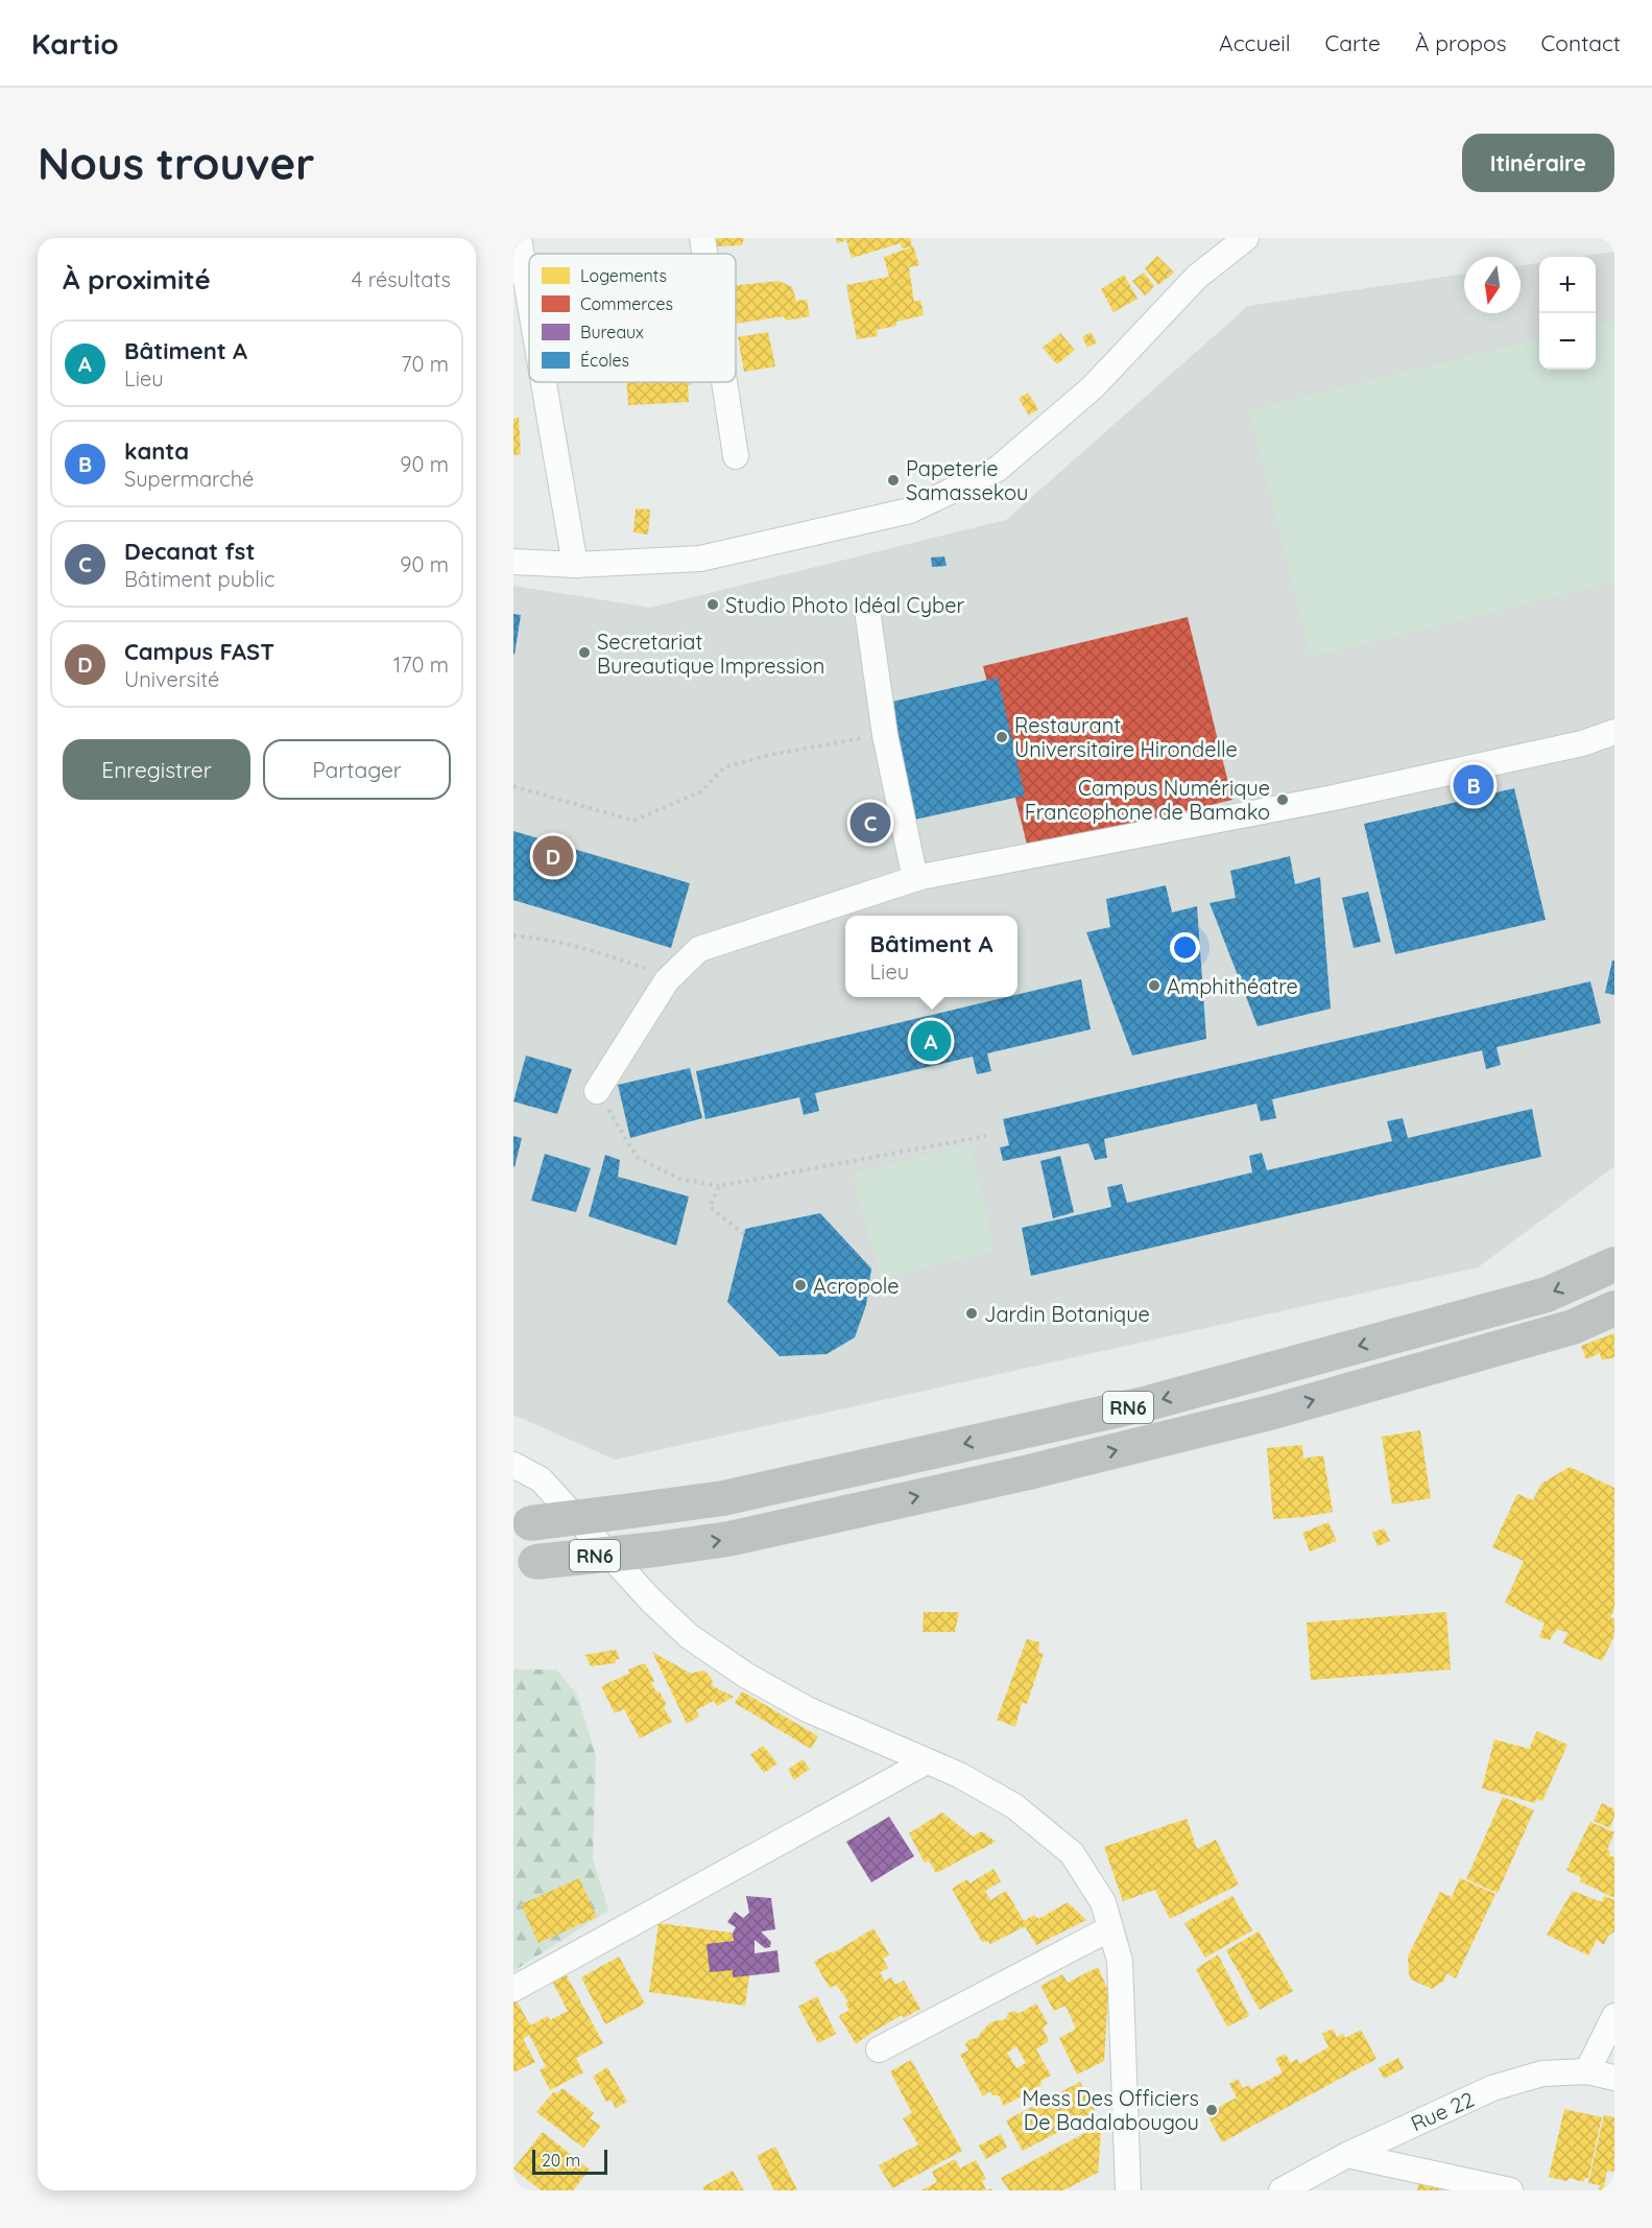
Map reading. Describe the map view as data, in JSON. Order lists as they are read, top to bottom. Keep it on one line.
{"streets":{"highway":["RN6"],"street":["Rue 22"]},"places":["Papeterie Samassekou","Studio Photo Idéal Cyber","Secretariat Bureautique Impression","Restaurant Universitaire Hirondelle","Campus Numérique Francophone de Bamako","Amphithéatre","Acropole","Jardin Botanique","Mess Des Officiers De Badalabougou"],"legend":["Logements","Commerces","Bureaux","Écoles"],"scale_bar":"20 m","north":"bottom","page":{"header":"Kartio","nav":["Accueil","Carte","À propos","Contact"],"buttons":["Itinéraire",["Enregistrer","Partager"]],"title":"Nous trouver","heading":["À proximité","4 résultats"],"map_buttons":["+","−"],"list":[{"mark":"A","name":"Bâtiment A","note":"Lieu","value":"70 m"},{"mark":"B","name":"kanta","note":"Supermarché","value":"90 m"},{"mark":"C","name":"Decanat fst","note":"Bâtiment public","value":"90 m"},{"mark":"D","name":"Campus FAST","note":"Université","value":"170 m"}],"pins":["B","C","D","A"],"popup":["Bâtiment A","Lieu"],"scale":"20 m"}}
